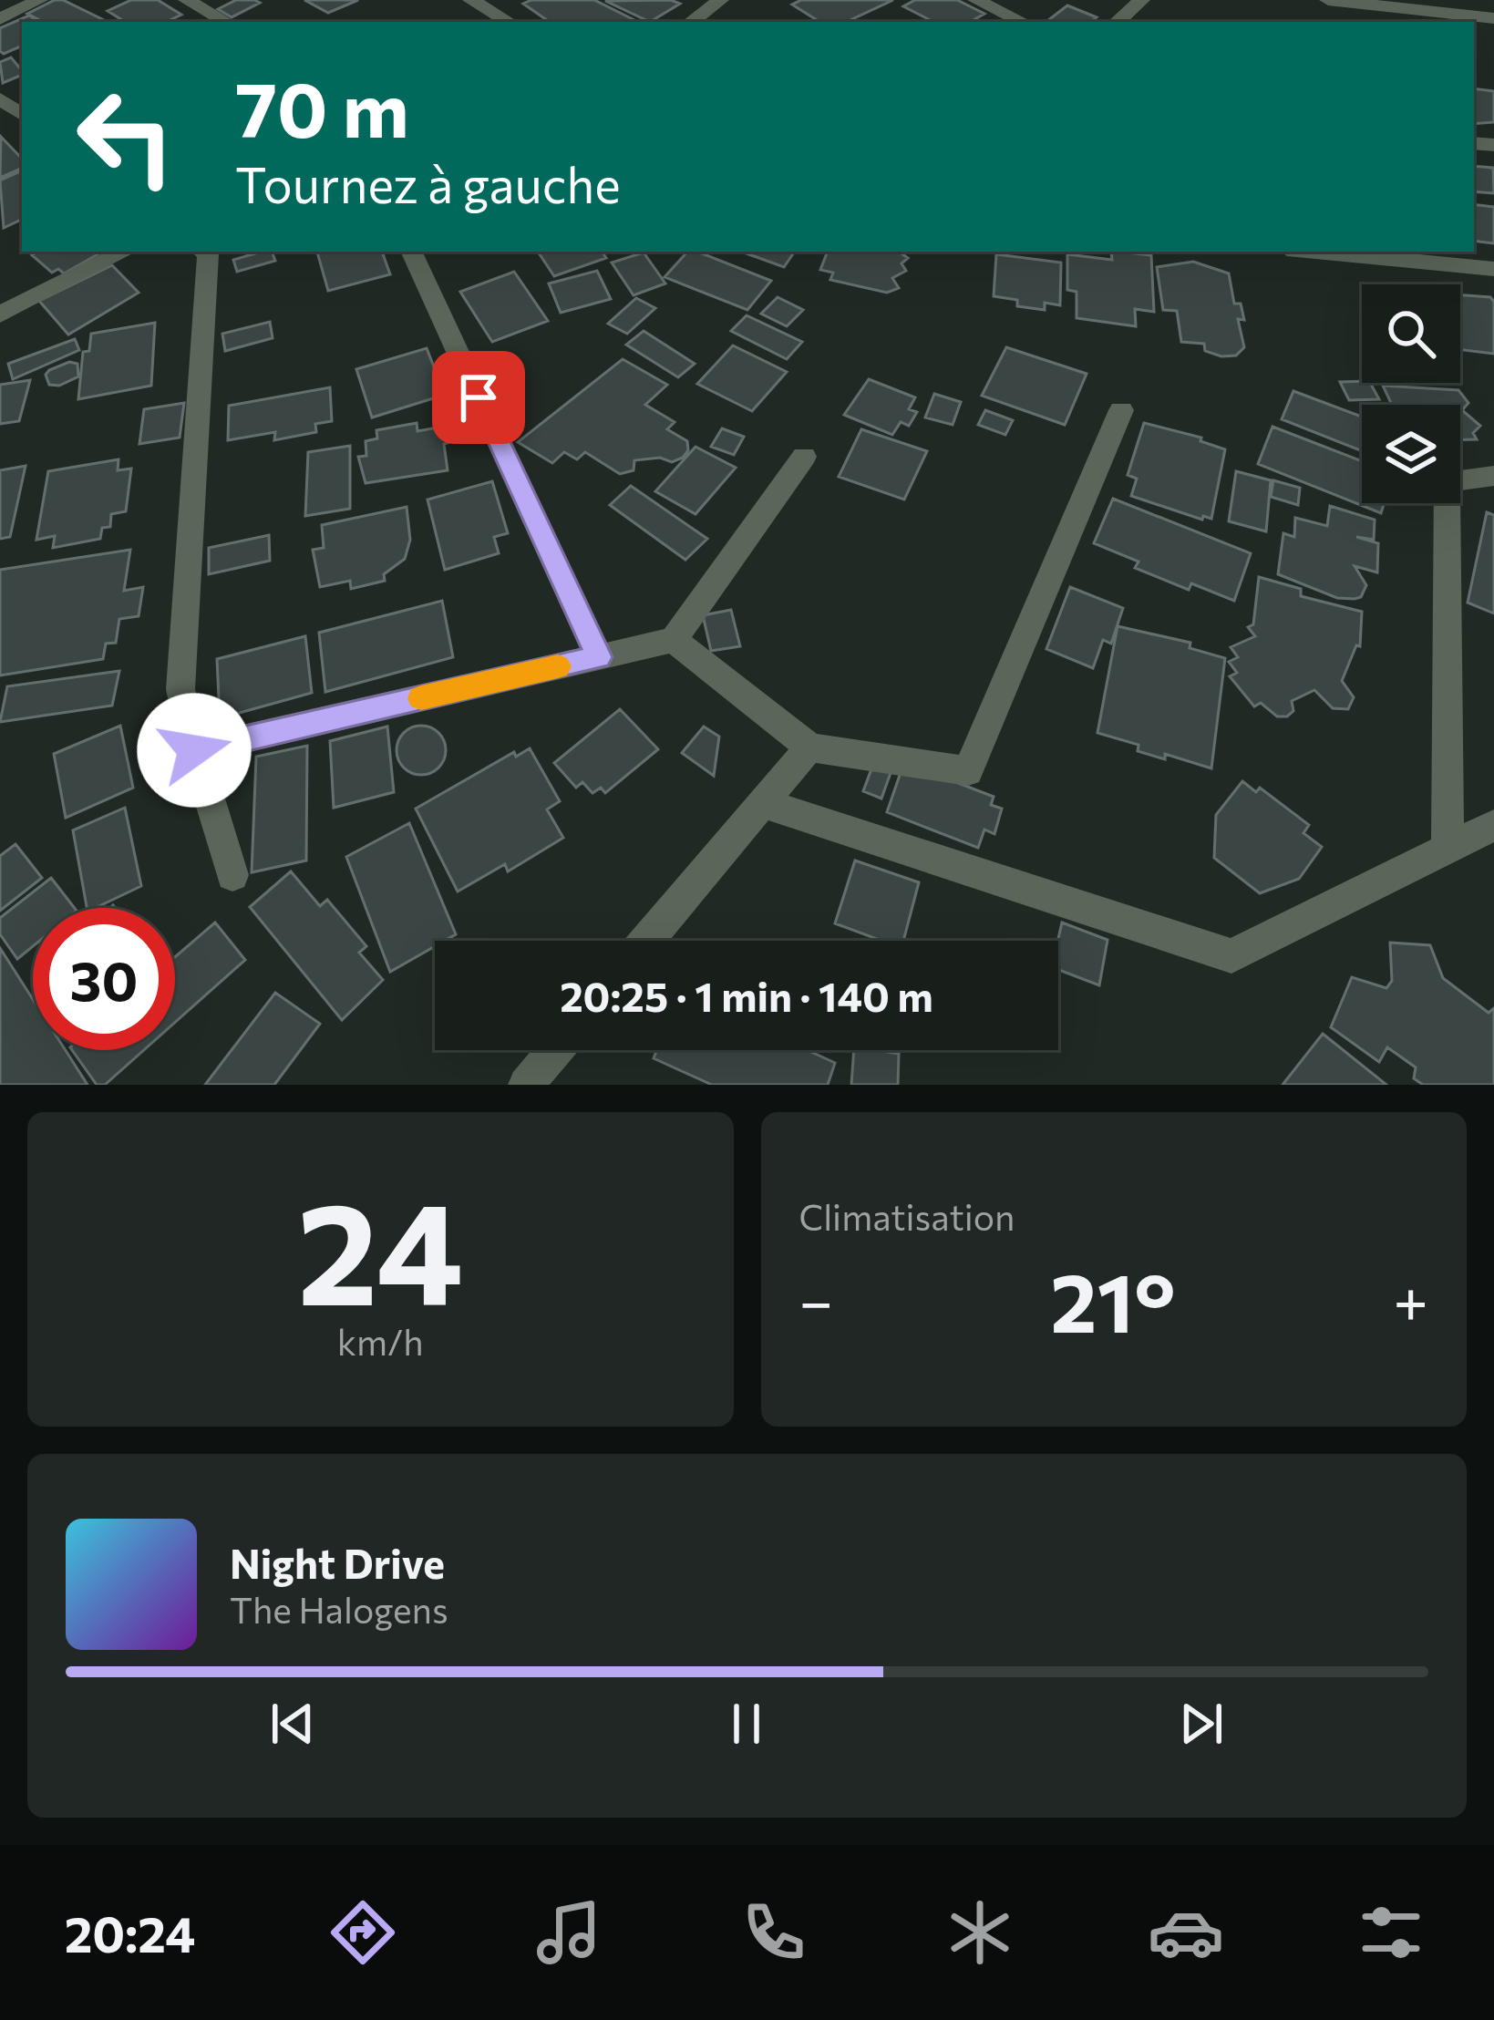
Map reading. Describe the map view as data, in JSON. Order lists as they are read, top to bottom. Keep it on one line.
{"page":{"turn":["70 m","Tournez à gauche"],"limit":"30","trip":"20:25 · 1 min · 140 m","tile":[["24","km/h"],"Climatisation"],"heat":["−","21°","+"],"song":["Night Drive","The Halogens"],"tabs":"20:24"}}
